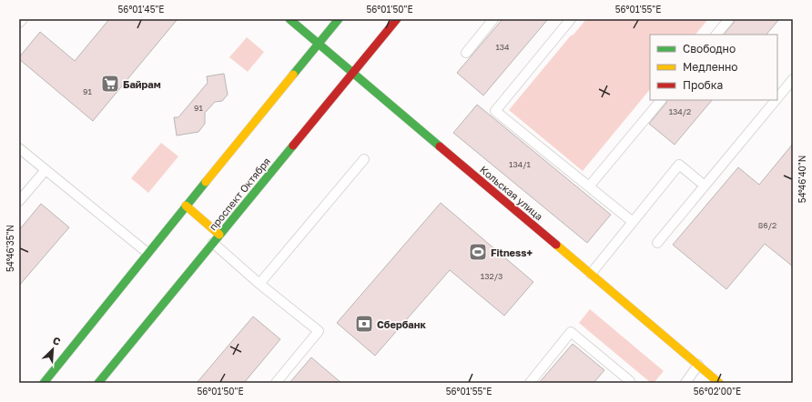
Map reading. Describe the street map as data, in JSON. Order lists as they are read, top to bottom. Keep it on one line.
{"streets":{"main road":["Кольская улица","проспект Октября"]},"crossings":[["Кольская улица","проспект Октября"]],"places":{"supermarket":["Байрам"],"sports":["Fitness+"],"bank":["Сбербанк"]},"house_numbers":["134","91","91","134/2","134/1","86/2","132/3"],"legend":["Свободно","Медленно","Пробка"],"north":"top right","coordinates":["56°01'45\"E","56°01'50\"E","56°01'55\"E","54°46'40\"N","54°46'35\"N","56°02'00\"E"]}
